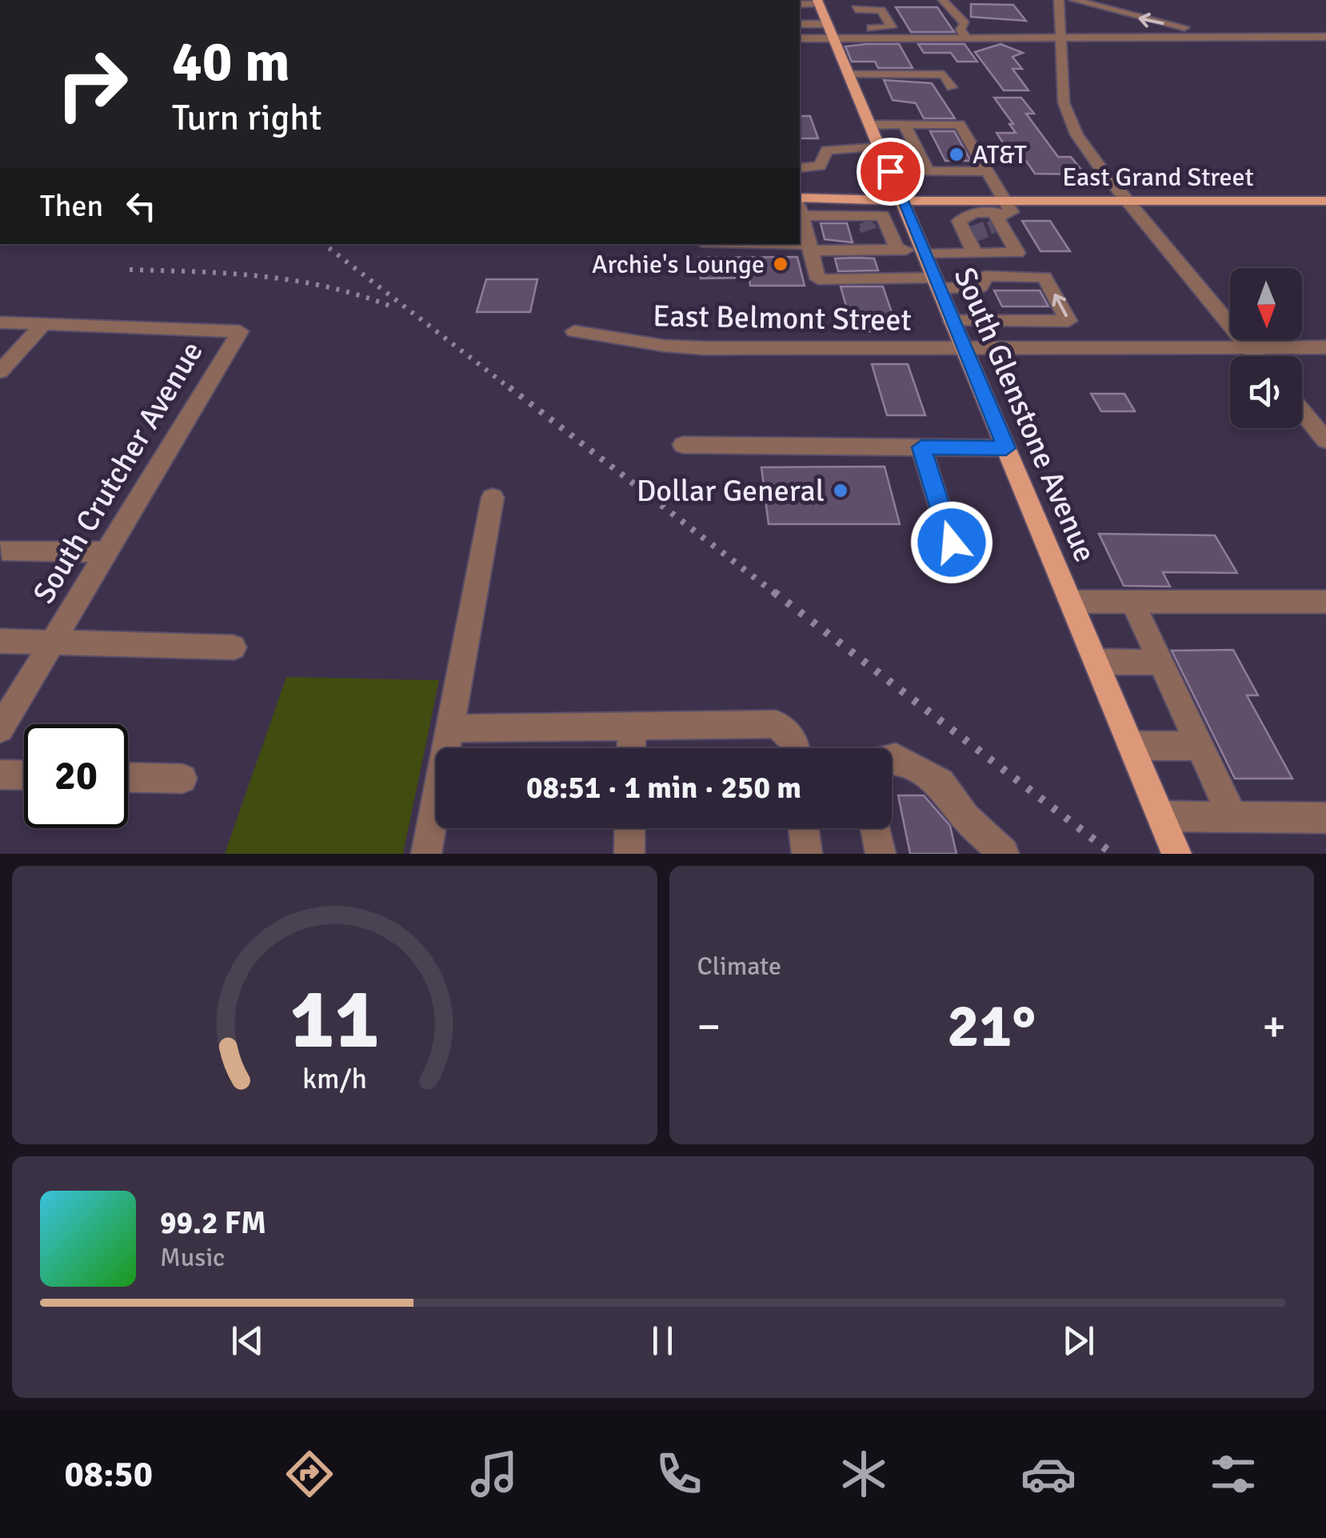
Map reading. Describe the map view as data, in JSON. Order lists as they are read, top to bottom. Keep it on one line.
{"streets":{"main road":["East Grand Street","South Glenstone Avenue"],"street":["East Belmont Street","South Crutcher Avenue"]},"crossings":[["East Grand Street","South Glenstone Avenue"],["East Belmont Street","South Glenstone Avenue"]],"places":["AT&T","Archie's Lounge","Dollar General"],"north":"bottom","page":{"turn":["40 m","Turn right"],"then":"Then","limit":"20","trip":"08:51 · 1 min · 250 m","tile":"Climate","heat":["−","21°","+"],"song":["99.2 FM","Music"],"tabs":"08:50","gauge":["11","km/h"]}}
